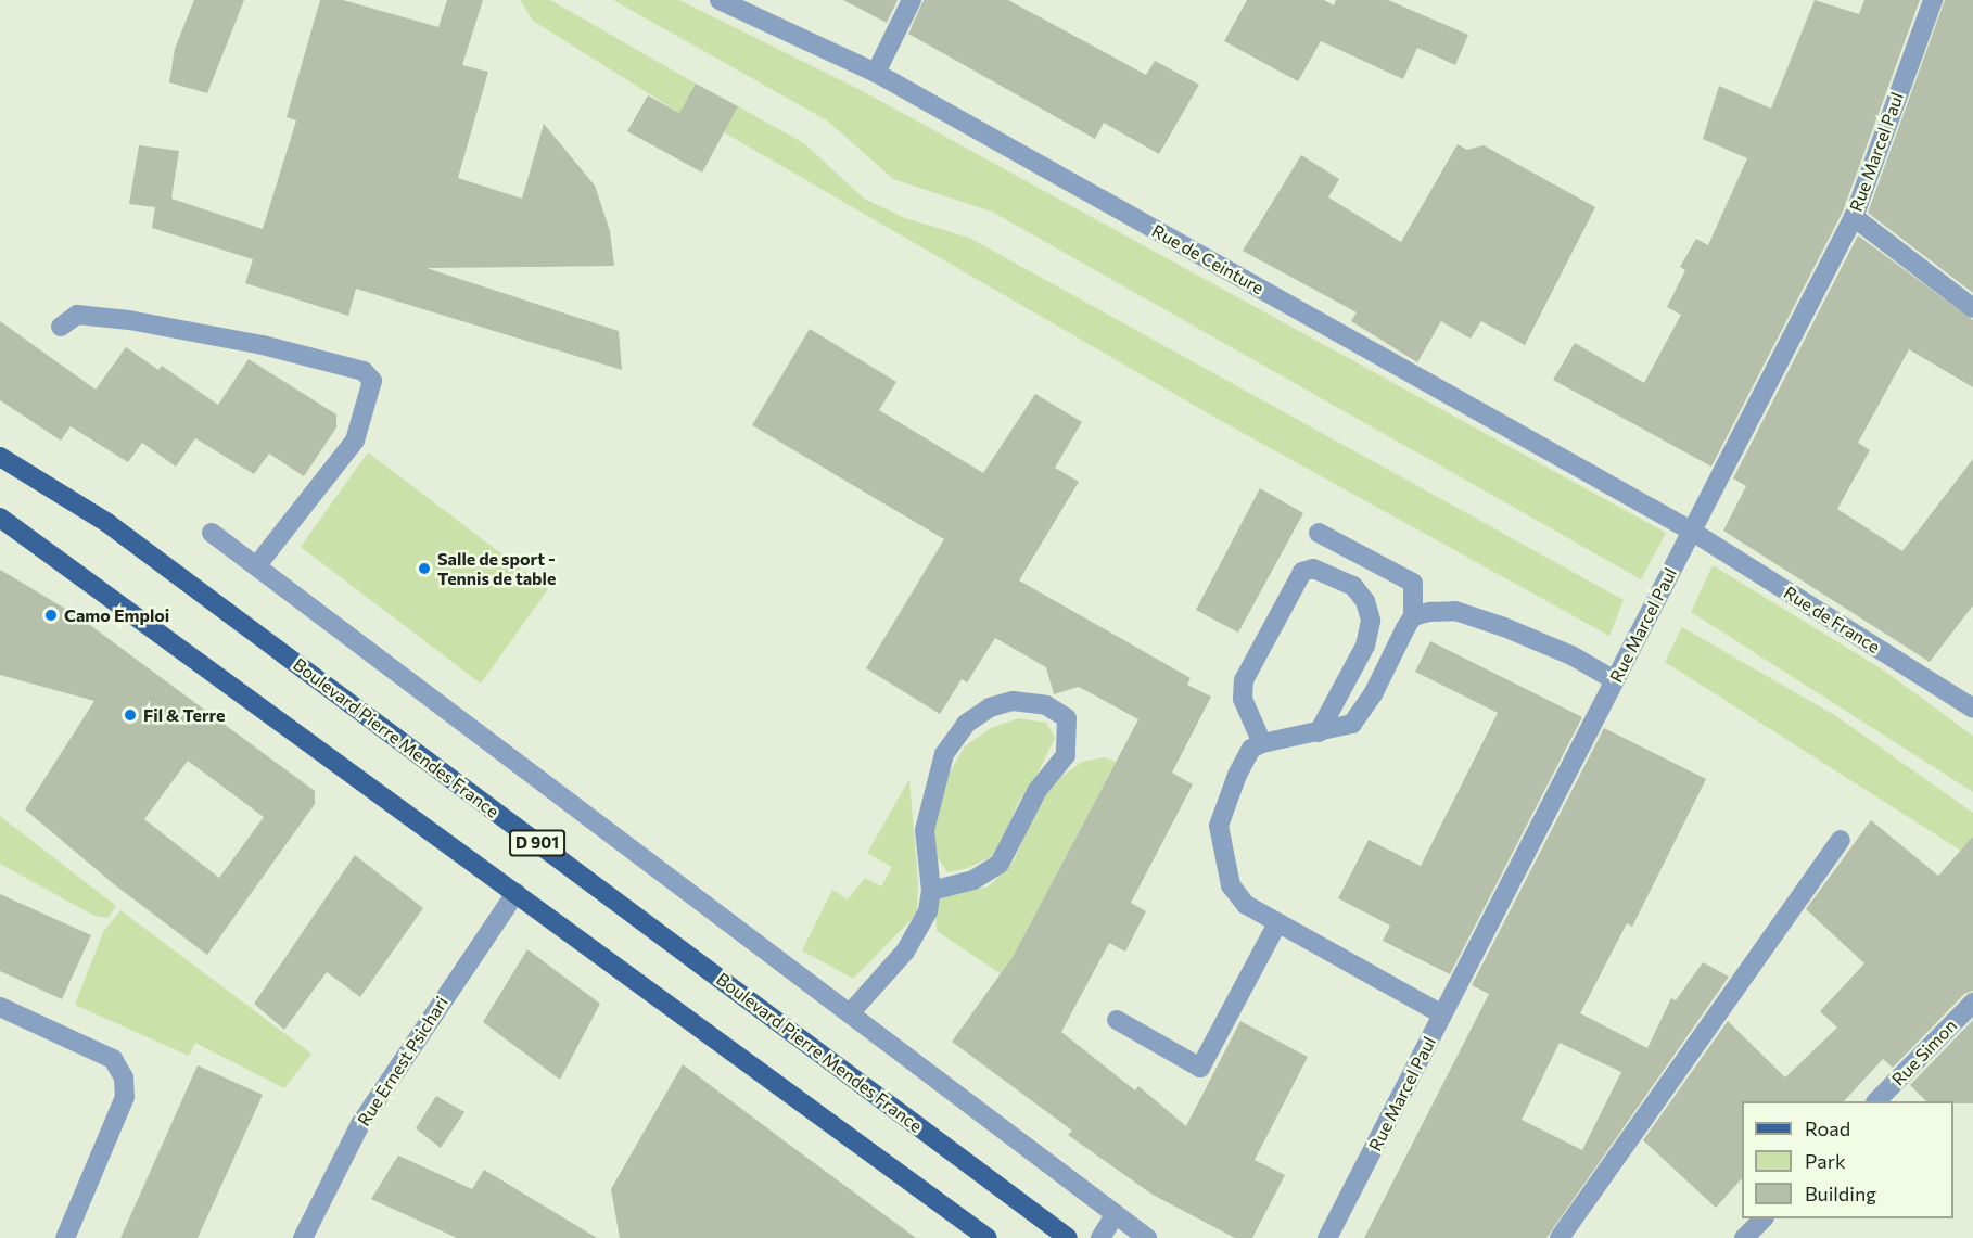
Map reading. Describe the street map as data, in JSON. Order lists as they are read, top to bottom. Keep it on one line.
{"streets":{"main road":["Boulevard Pierre Mendes France","D 901"],"street":["Rue Marcel Paul","Rue de Ceinture","Rue de France","Rue Simon","Rue Ernest Psichari"]},"crossings":[["Rue Marcel Paul","Rue de Ceinture"],["Rue Marcel Paul","Rue de France"],["Rue de Ceinture","Rue de France"],["D 901","Rue Ernest Psichari"]],"places":["Salle de sport - Tennis de table","Camo Emploi","Fil & Terre"],"legend":["Road","Park","Building"]}
